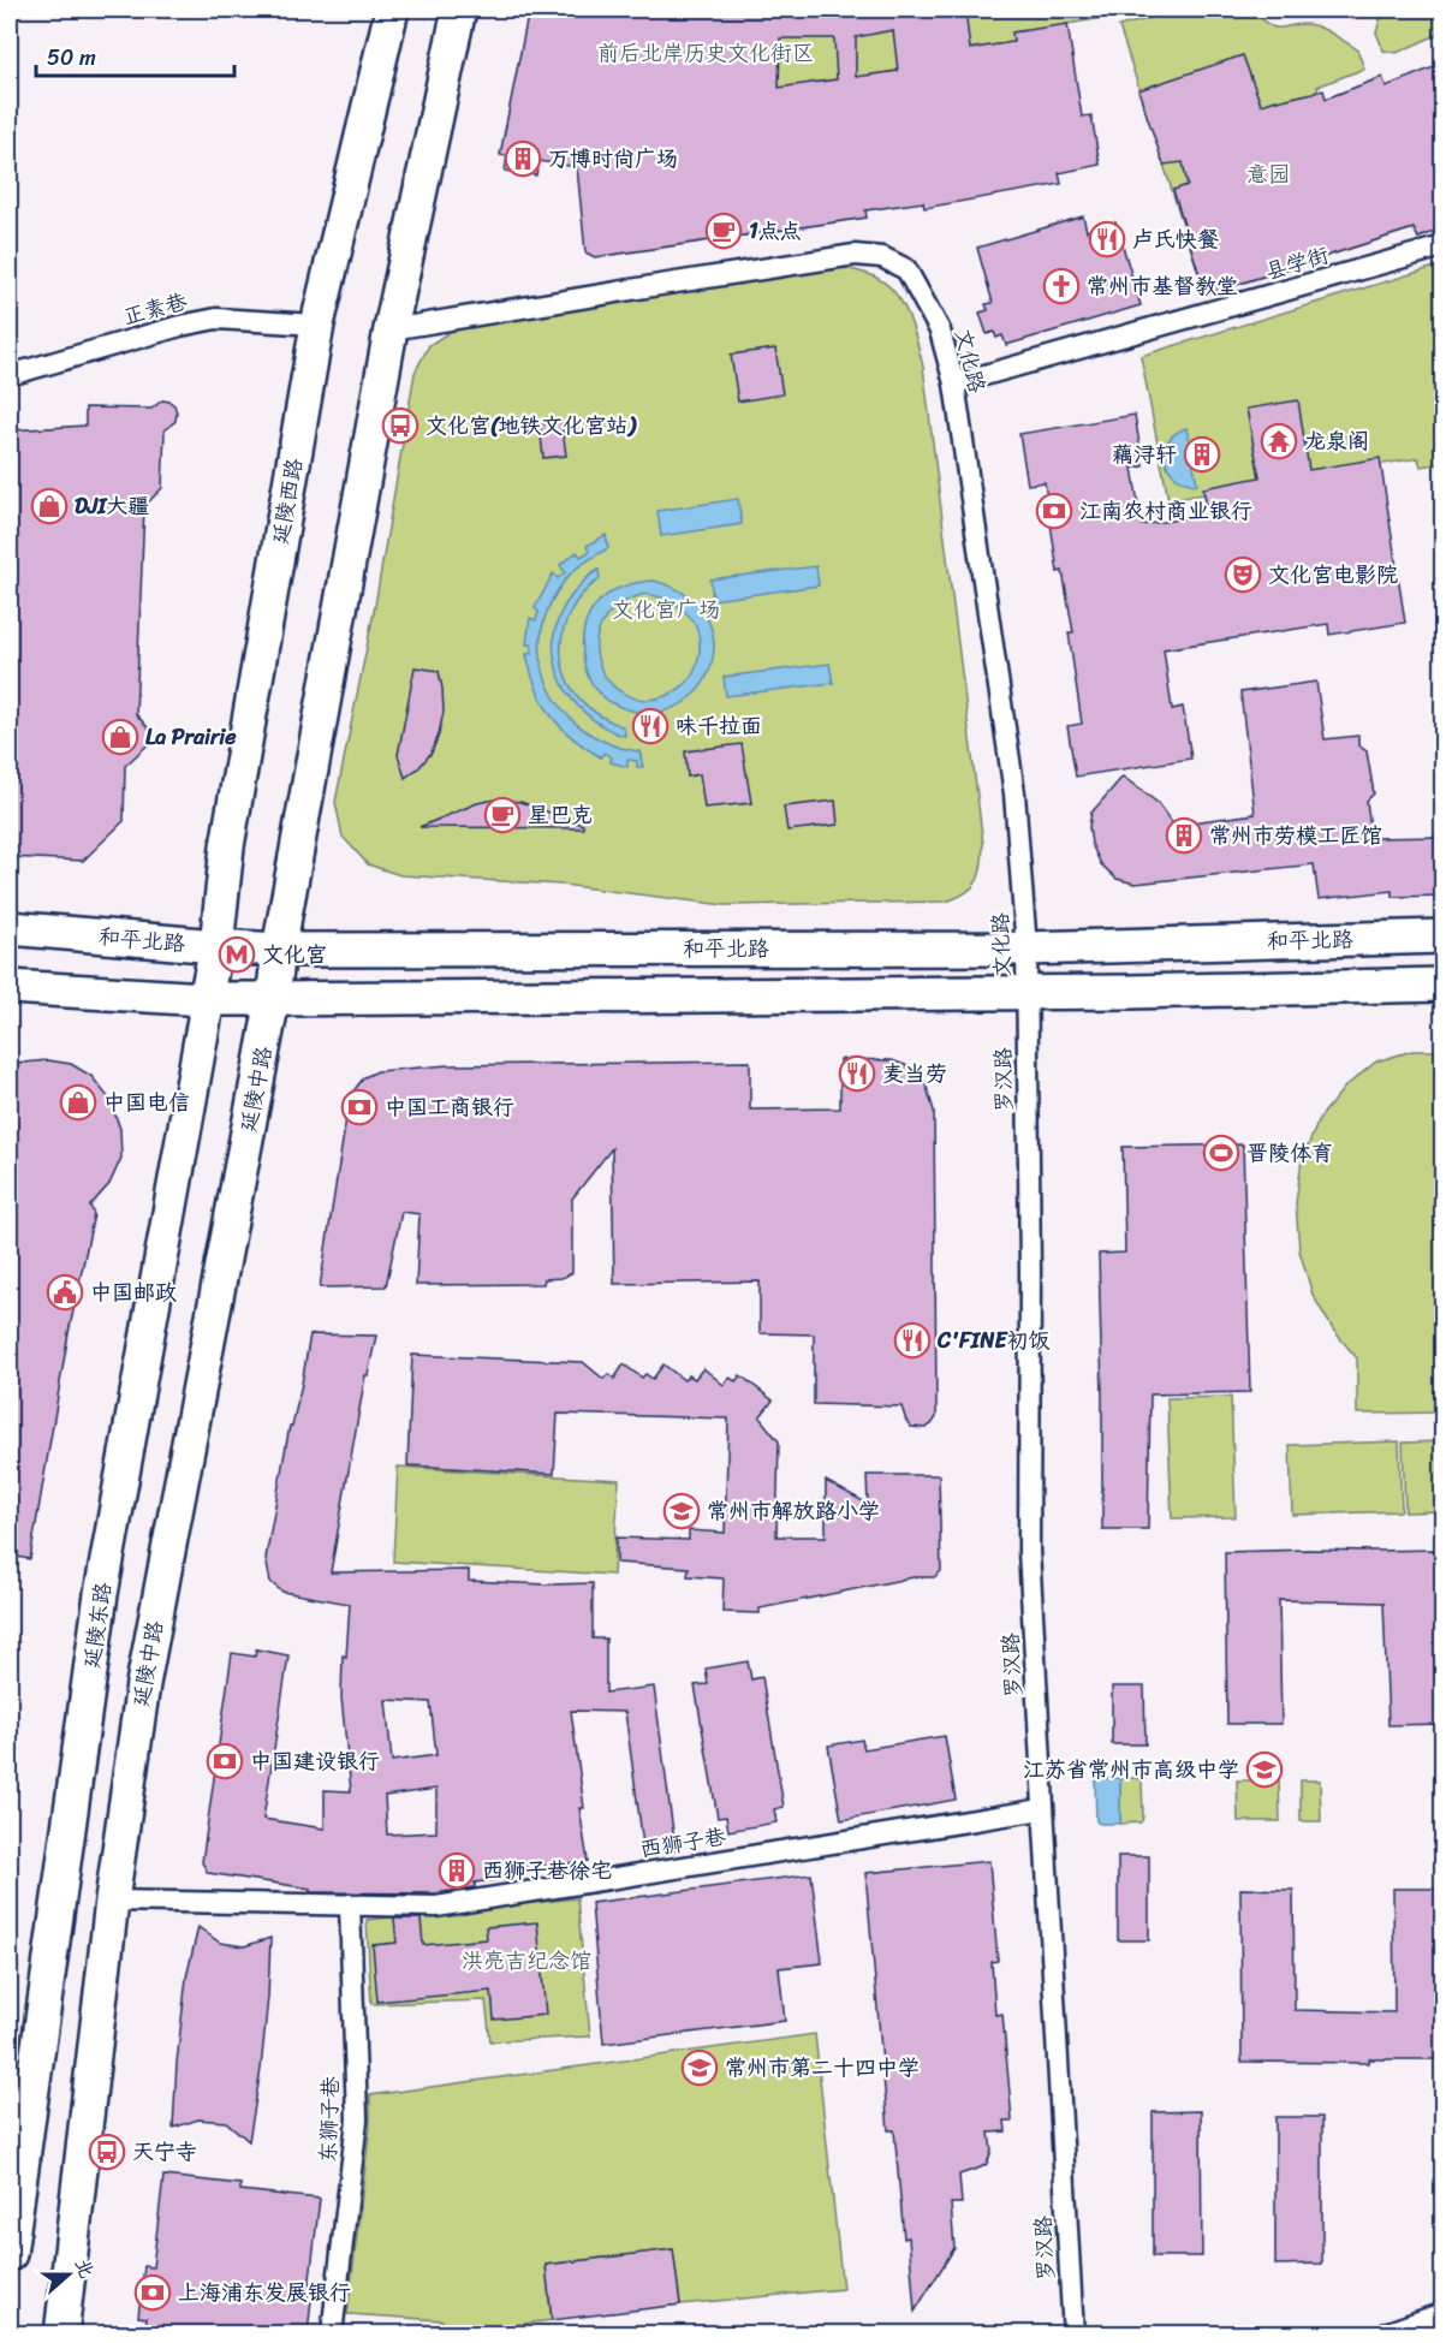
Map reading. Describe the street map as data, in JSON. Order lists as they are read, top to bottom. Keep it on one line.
{"streets":{"main road":["延陵西路","和平北路","延陵中路","延陵东路"],"street":["县学街","正素巷","文化路","罗汉路","西狮子巷","东狮子巷"]},"crossings":[["县学街","文化路"],["正素巷","延陵西路"],["文化路","和平北路"],["文化路","罗汉路"],["延陵西路","和平北路"],["延陵西路","延陵东路"],["罗汉路","西狮子巷"],["延陵中路","西狮子巷"],["西狮子巷","东狮子巷"]],"parks":["前后北岸历史文化街区","意园","文化宫广场","洪亮吉纪念馆"],"places":{"building":["万博时尚广场","藕浔轩","常州市劳模工匠馆","西狮子巷徐宅"],"cafe":["1点点","星巴克"],"restaurant":["卢氏快餐","味千拉面","麦当劳","C'FINE初饭"],"church":["常州市基督教堂"],"bus stop":["文化宫(地铁文化宫站)","天宁寺"],"temple":["龙泉阁"],"shop":["DJI大疆","La Prairie","中国电信"],"bank":["江南农村商业银行","中国工商银行","中国建设银行","上海浦东发展银行"],"theatre":["文化宫电影院"],"metro station":["文化宫"],"sports":["晋陵体育"],"public building":["中国邮政"],"school or university":["常州市解放路小学","江苏省常州市高级中学","常州市第二十四中学"]},"scale_bar":"50 m","north":"right"}
